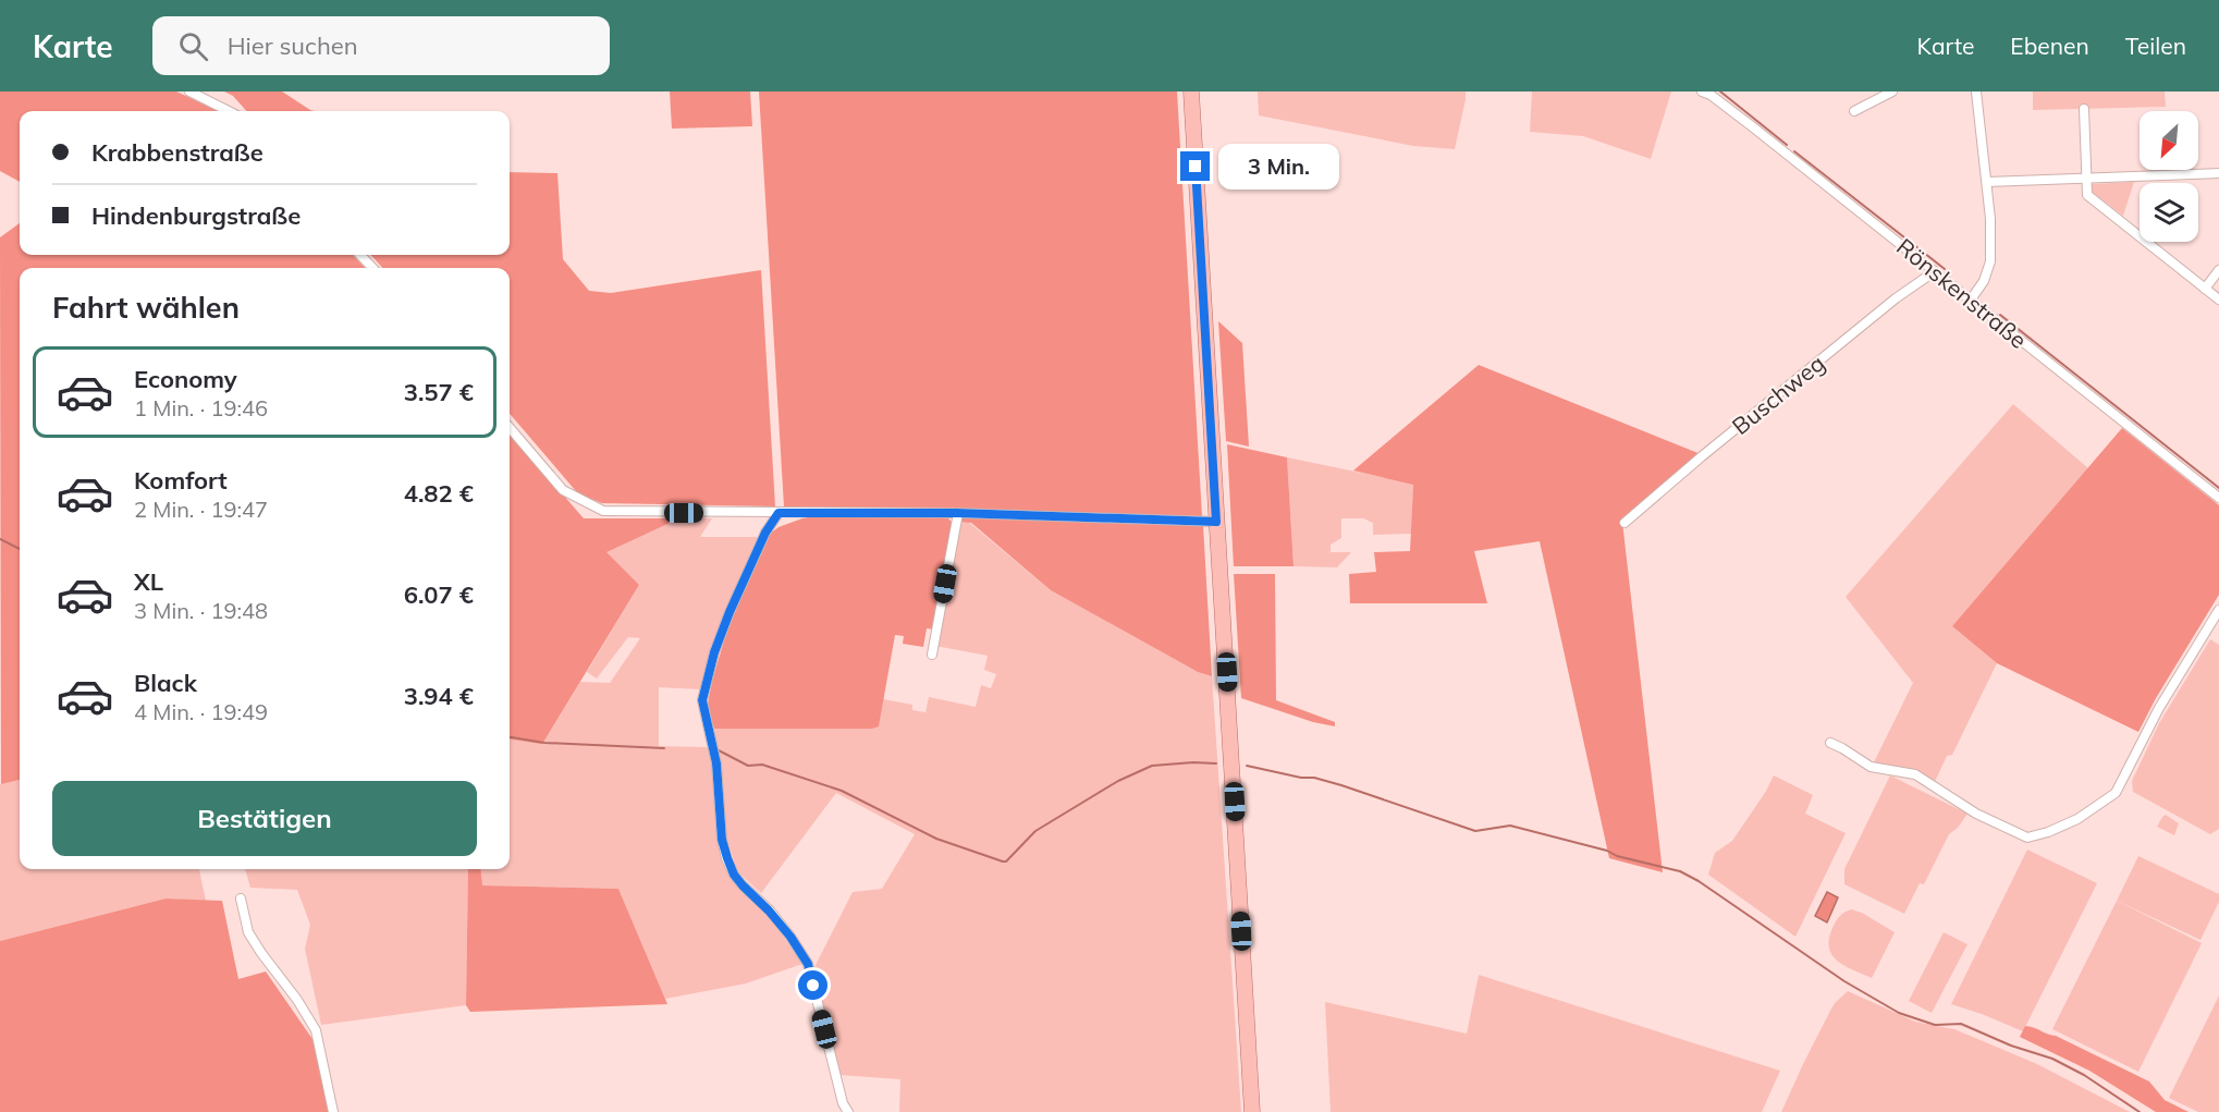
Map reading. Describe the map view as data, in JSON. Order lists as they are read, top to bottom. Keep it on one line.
{"streets":{"street":["Rönskenstraße","Buschweg"]},"crossings":[["Rönskenstraße","Buschweg"]],"north":"bottom left","page":{"header":"Karte","search":"Hier suchen","nav":["Karte","Ebenen","Teilen"],"banner":["Krabbenstraße","Hindenburgstraße"],"bubble":"3 Min.","heading":"Fahrt wählen","list":[{"name":"Economy","note":"1 Min. · 19:46","value":"3.57 €"},{"name":"Komfort","note":"2 Min. · 19:47","value":"4.82 €"},{"name":"XL","note":"3 Min. · 19:48","value":"6.07 €"},{"name":"Black","note":"4 Min. · 19:49","value":"3.94 €"}],"buttons":"Bestätigen"}}
